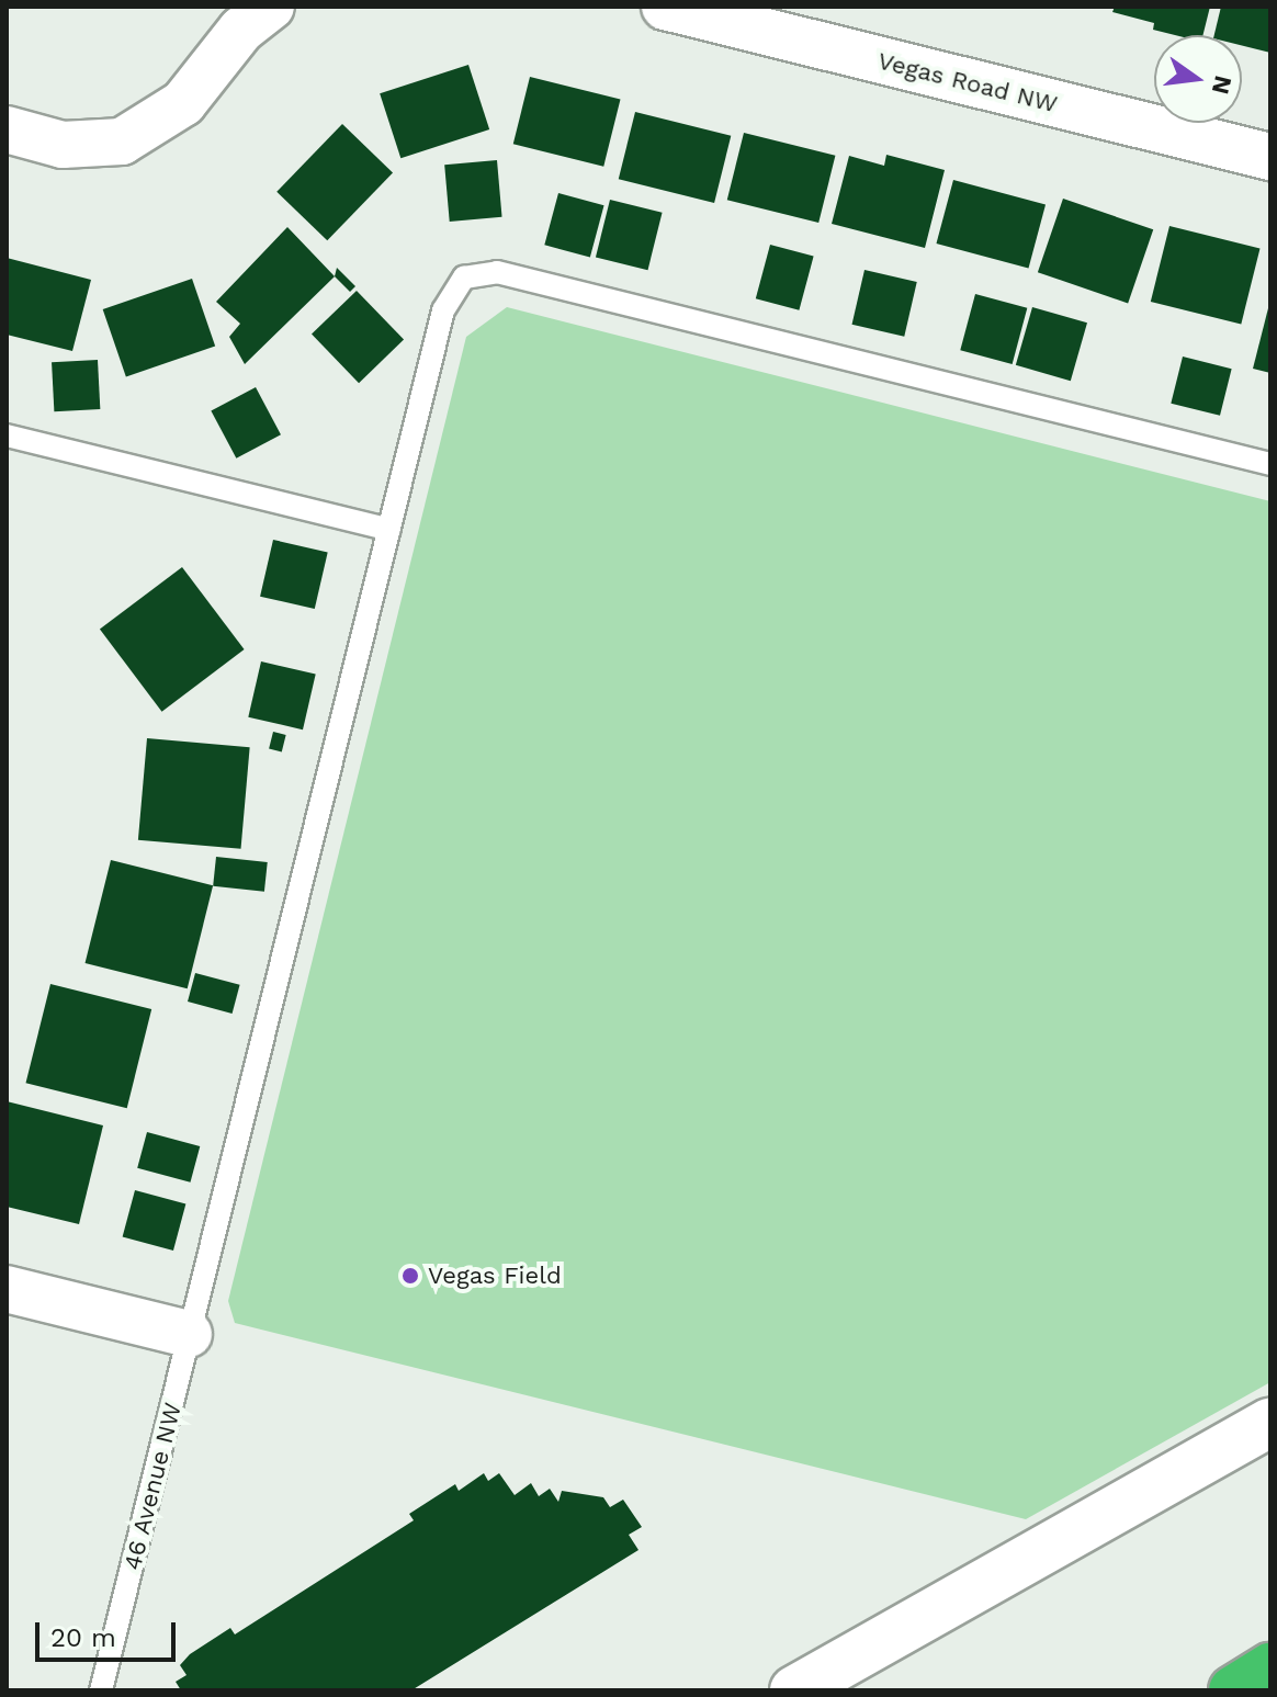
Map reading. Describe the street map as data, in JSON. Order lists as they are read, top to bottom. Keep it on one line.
{"streets":{"street":["Vegas Road NW"],"lane":["46 Avenue NW"]},"places":["Vegas Field"],"scale_bar":"20 m","north":"right"}
